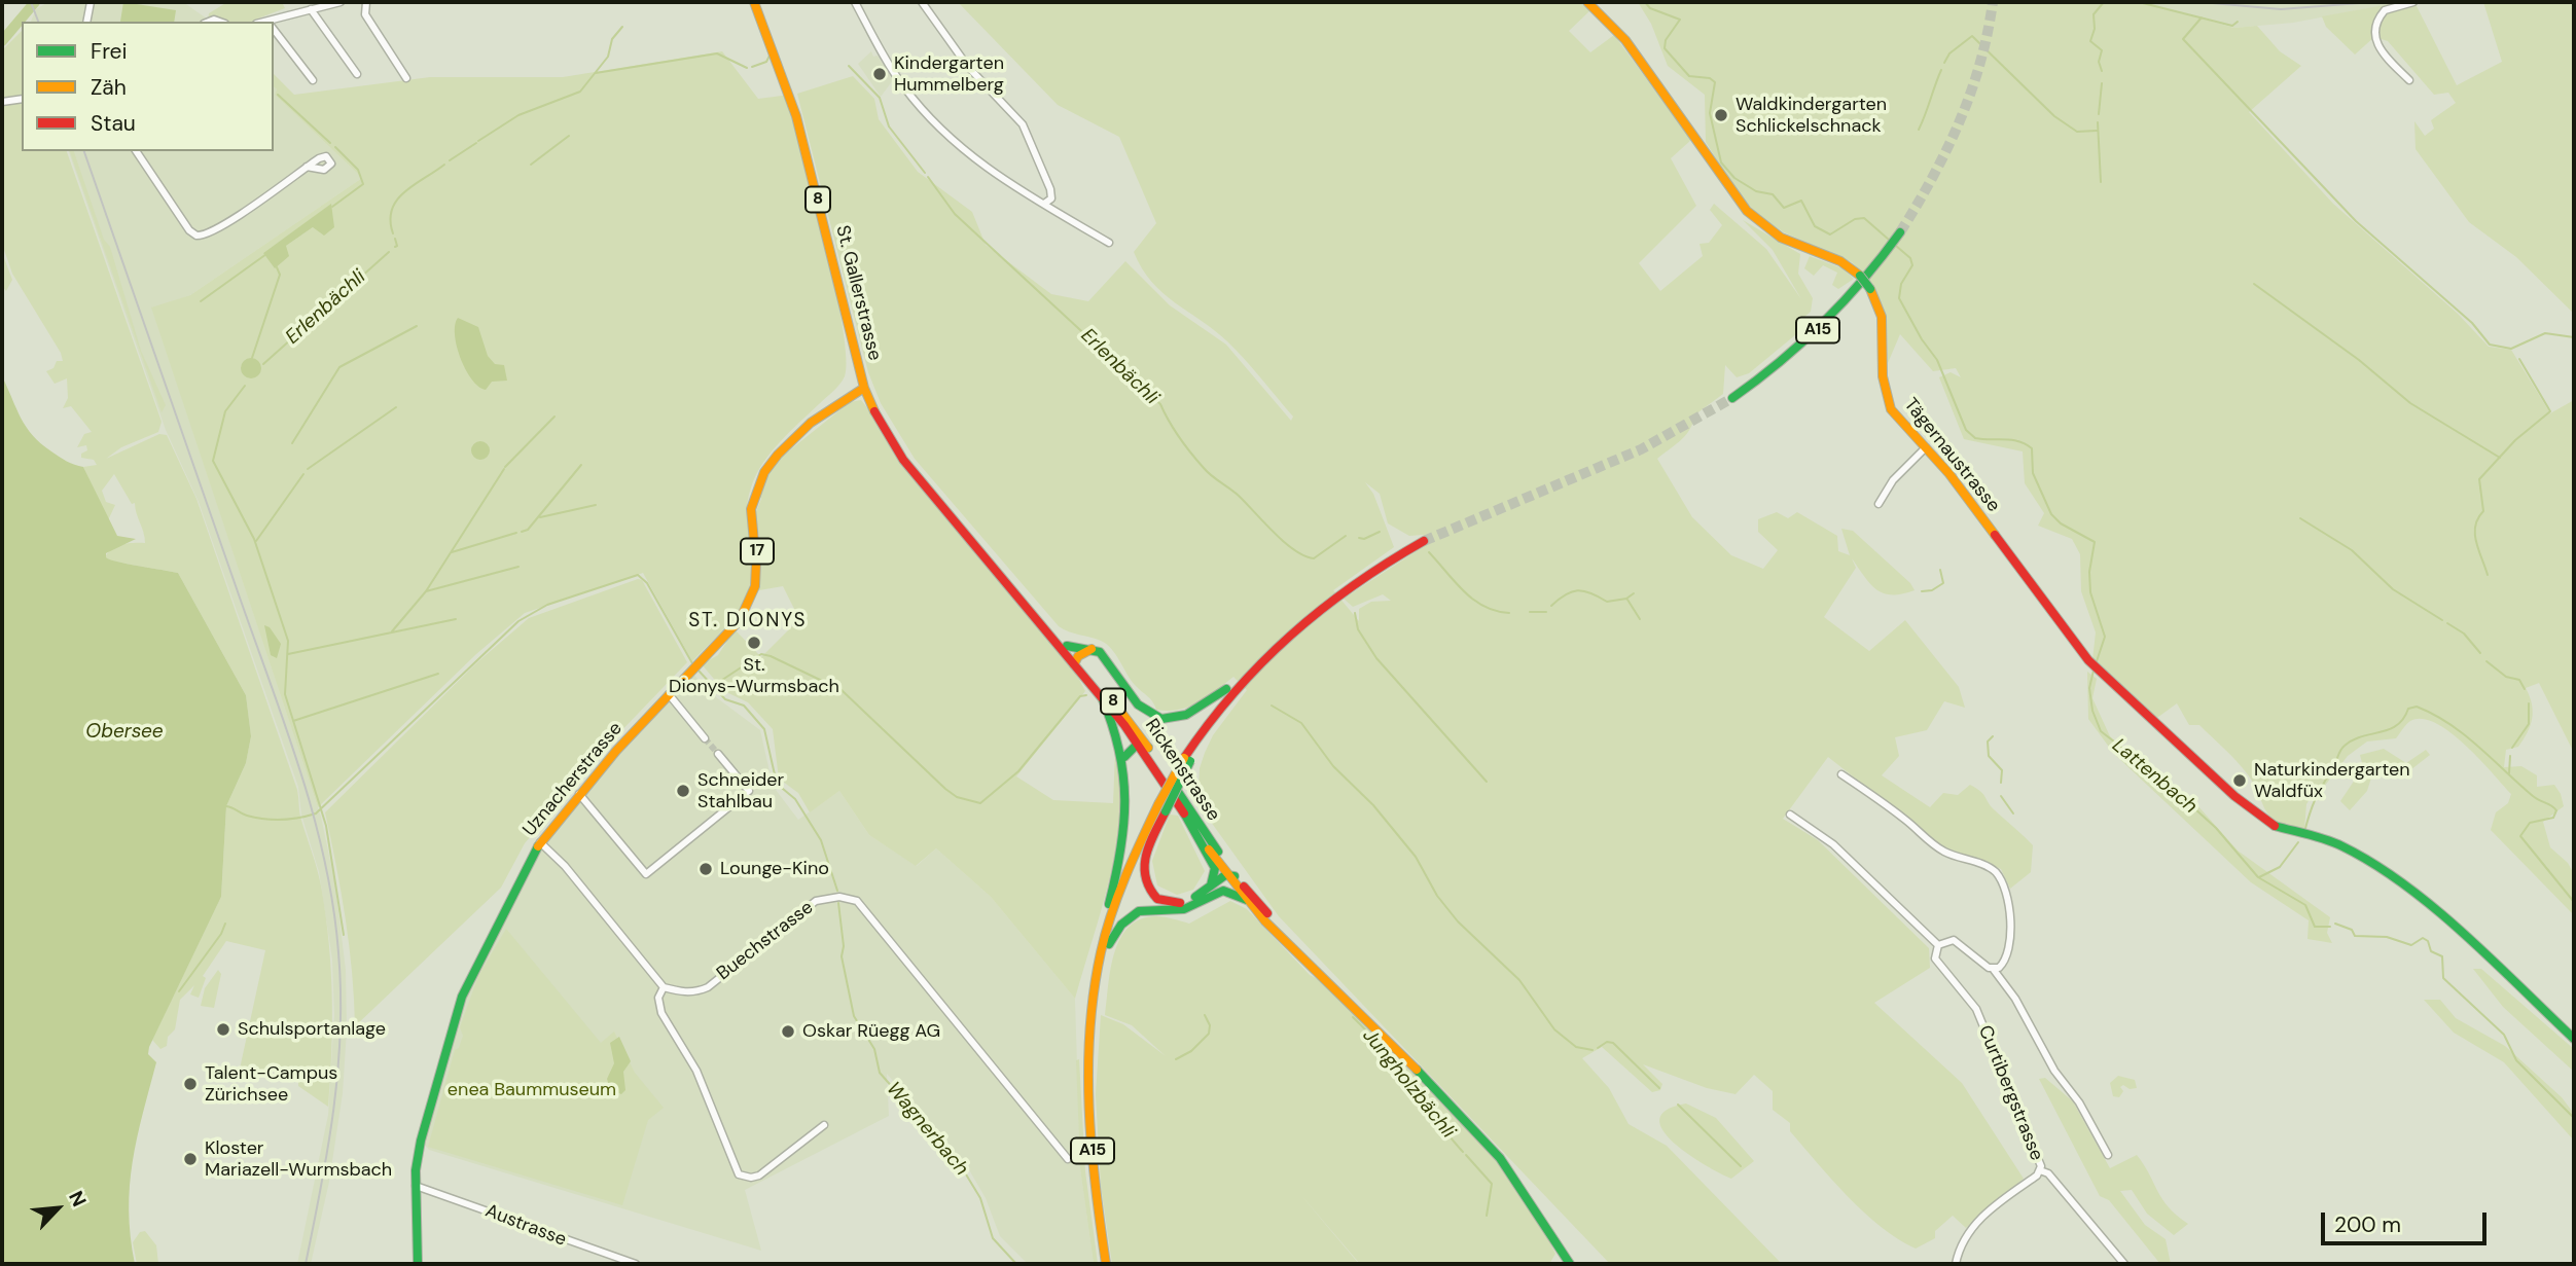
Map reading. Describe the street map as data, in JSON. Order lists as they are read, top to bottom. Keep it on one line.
{"streets":{"main road":["8","St. Gallerstrasse","A15","Tägernaustrasse","17","Rickenstrasse","Uznacherstrasse"],"street":["Buechstrasse","Curtibergstrasse","Austrasse"]},"crossings":[["St. Gallerstrasse","Rickenstrasse"],["St. Gallerstrasse","Uznacherstrasse"],["Rickenstrasse","Uznacherstrasse"],["Uznacherstrasse","Austrasse"]],"districts":["ST. DIONYS"],"water":["Erlenbächli","Obersee","Lattenbach","Jungholzbächli","Wagnerbach"],"parks":["enea Baummuseum"],"places":["Kindergarten Hummelberg","Waldkindergarten Schlickelschnack","St. Dionys-Wurmsbach","Naturkindergarten Waldfüx","Schneider Stahlbau","Lounge-Kino","Schulsportanlage","Oskar Rüegg AG","Talent-Campus Zürichsee","Kloster Mariazell-Wurmsbach"],"legend":["Frei","Zäh","Stau"],"scale_bar":"200 m","north":"top right"}
